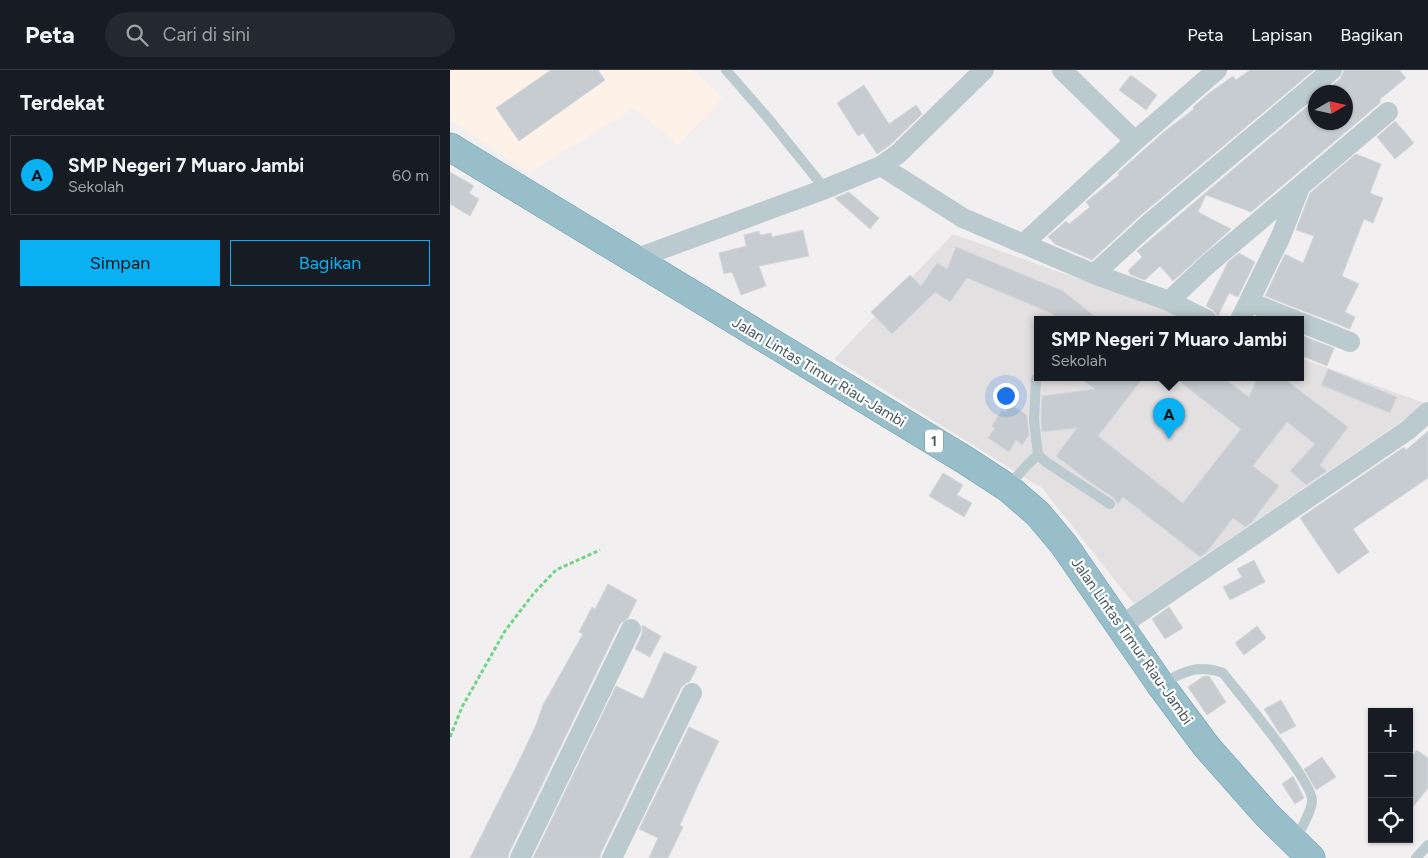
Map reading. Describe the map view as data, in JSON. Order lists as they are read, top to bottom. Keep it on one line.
{"streets":{"highway":["Jalan Lintas Timur Riau-Jambi","1"]},"north":"right","page":{"header":"Peta","search":"Cari di sini","nav":["Peta","Lapisan","Bagikan"],"heading":"Terdekat","list":[{"mark":"A","name":"SMP Negeri 7 Muaro Jambi","note":"Sekolah","value":"60 m"}],"buttons":["Simpan","Bagikan"],"popup":["SMP Negeri 7 Muaro Jambi","Sekolah"],"pins":"A","map_buttons":["+","−"]}}
